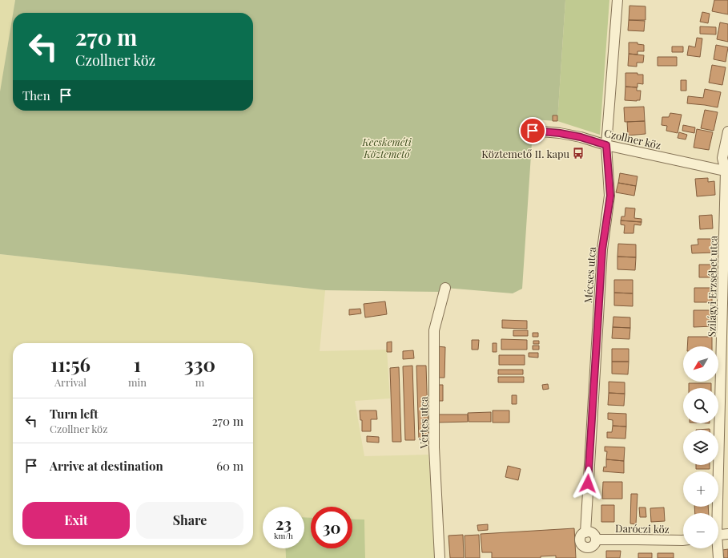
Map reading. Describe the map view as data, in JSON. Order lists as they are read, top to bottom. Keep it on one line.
{"streets":{"street":["Czollner köz","Mécses utca","Szilágyi Erzsébet utca","Vértes utca","Daróczi köz"]},"crossings":[["Czollner köz","Mécses utca"],["Czollner köz","Szilágyi Erzsébet utca"],["Mécses utca","Daróczi köz"]],"parks":["Kecskeméti Köztemető"],"places":{"bus stop":["Köztemető II. kapu"]},"north":"bottom left","page":{"turn":["270 m","Czollner köz"],"then":"Then","eta":["11:56","Arrival","1","min","330","m"],"map_buttons":["+","−"],"list":[{"name":"Turn left","note":"Czollner köz","value":"270 m"},{"name":"Arrive at destination","value":"60 m"}],"buttons":["Exit","Share"],"speed":"23 km/h","limit":"30"}}
